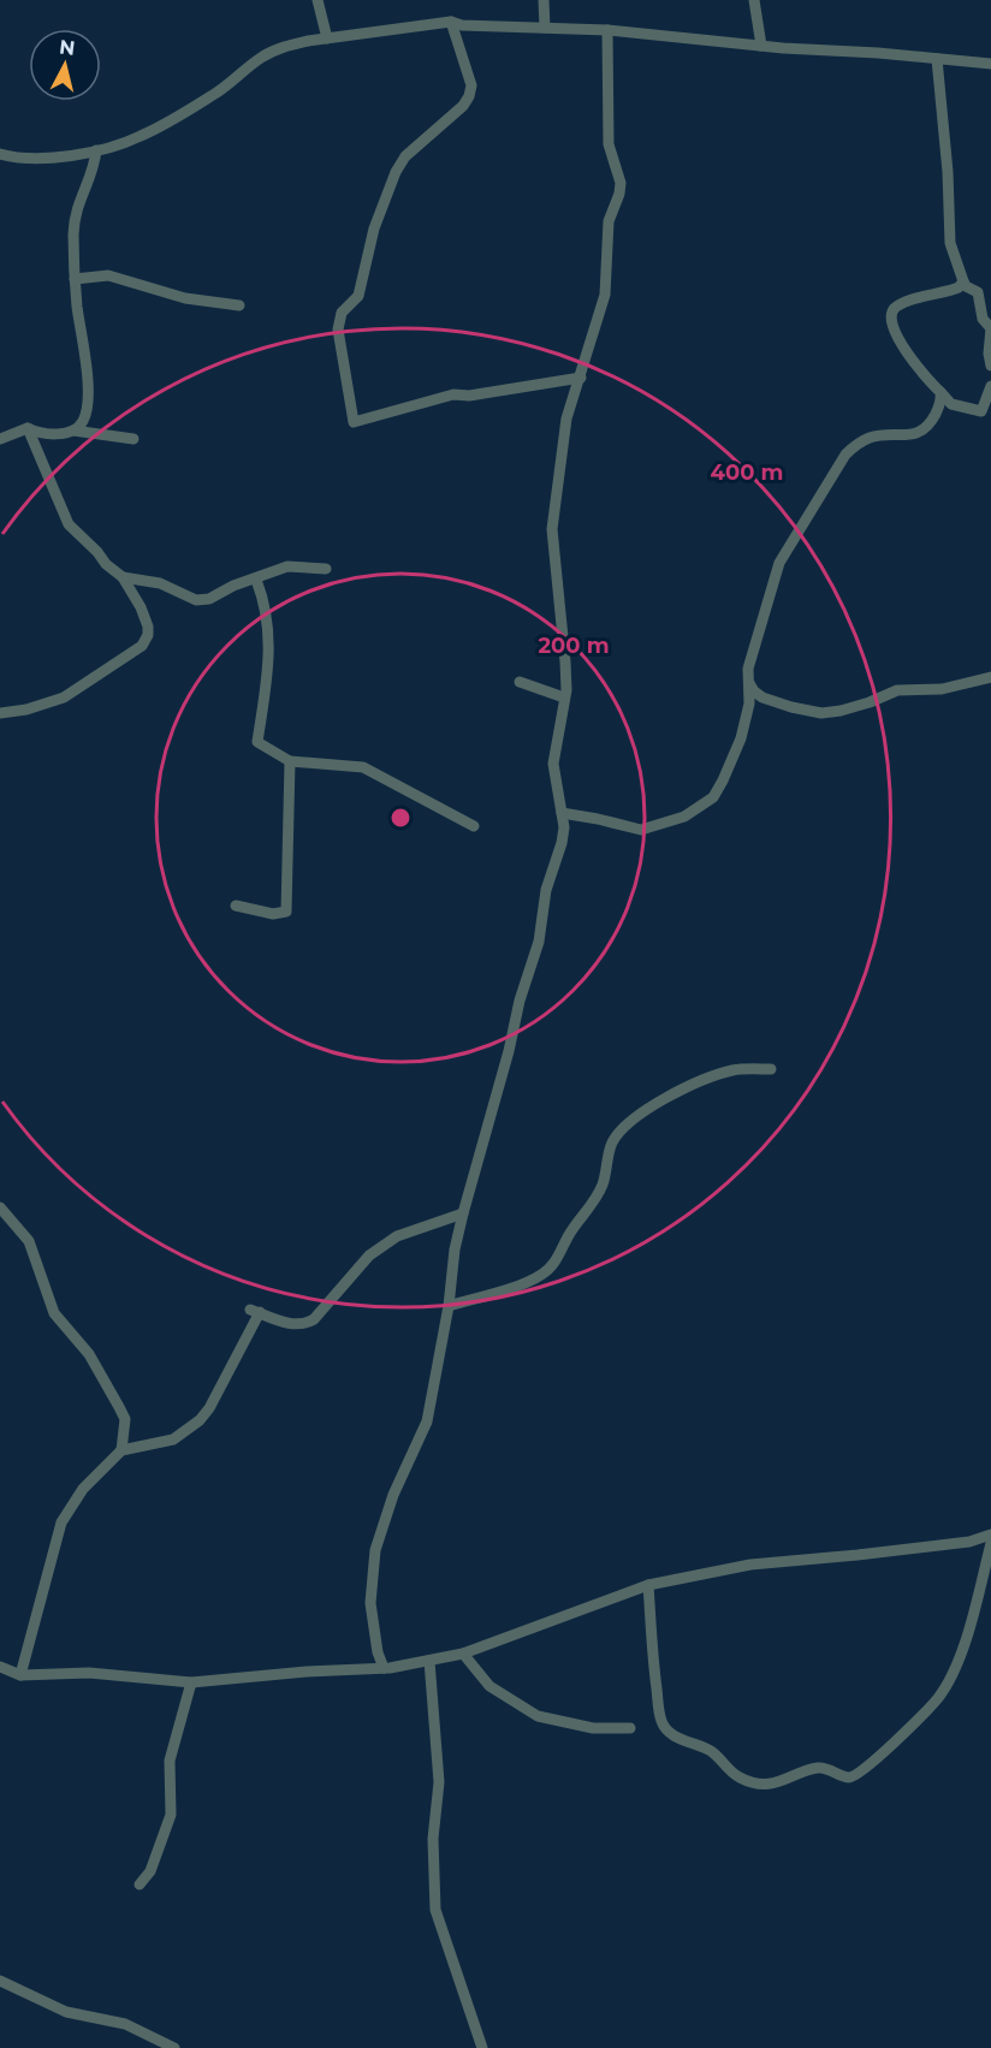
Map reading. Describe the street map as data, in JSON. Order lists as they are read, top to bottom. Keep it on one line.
{"north":"top","rings":["400 m","200 m"]}
